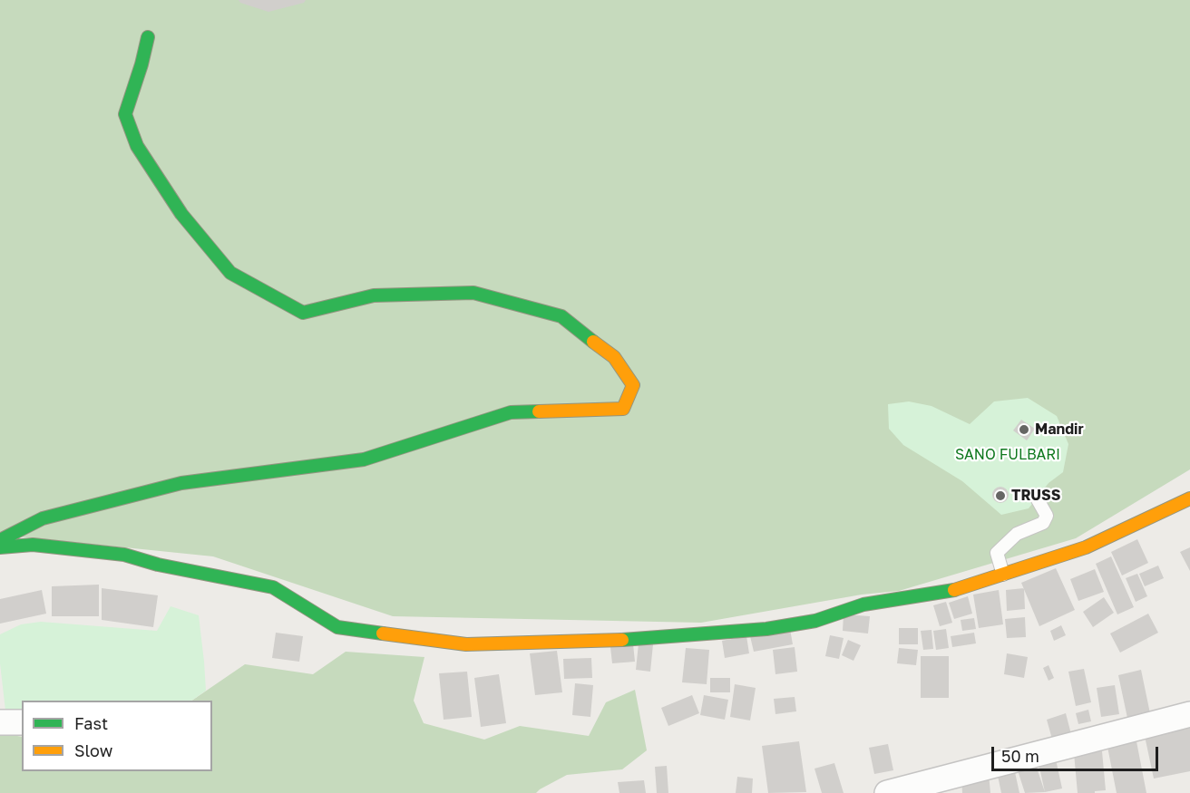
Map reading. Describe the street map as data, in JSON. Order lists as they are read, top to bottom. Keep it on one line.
{"parks":["SANO FULBARI"],"places":["Mandir","TRUSS"],"legend":["Fast","Slow"],"scale_bar":"50 m"}
